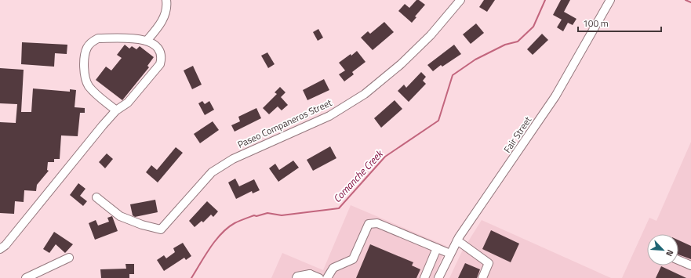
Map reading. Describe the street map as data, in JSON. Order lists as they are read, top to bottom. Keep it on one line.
{"streets":{"street":["Paseo Companeros Street","Fair Street"]},"water":["Comanche Creek"],"scale_bar":"100 m","north":"bottom right"}
